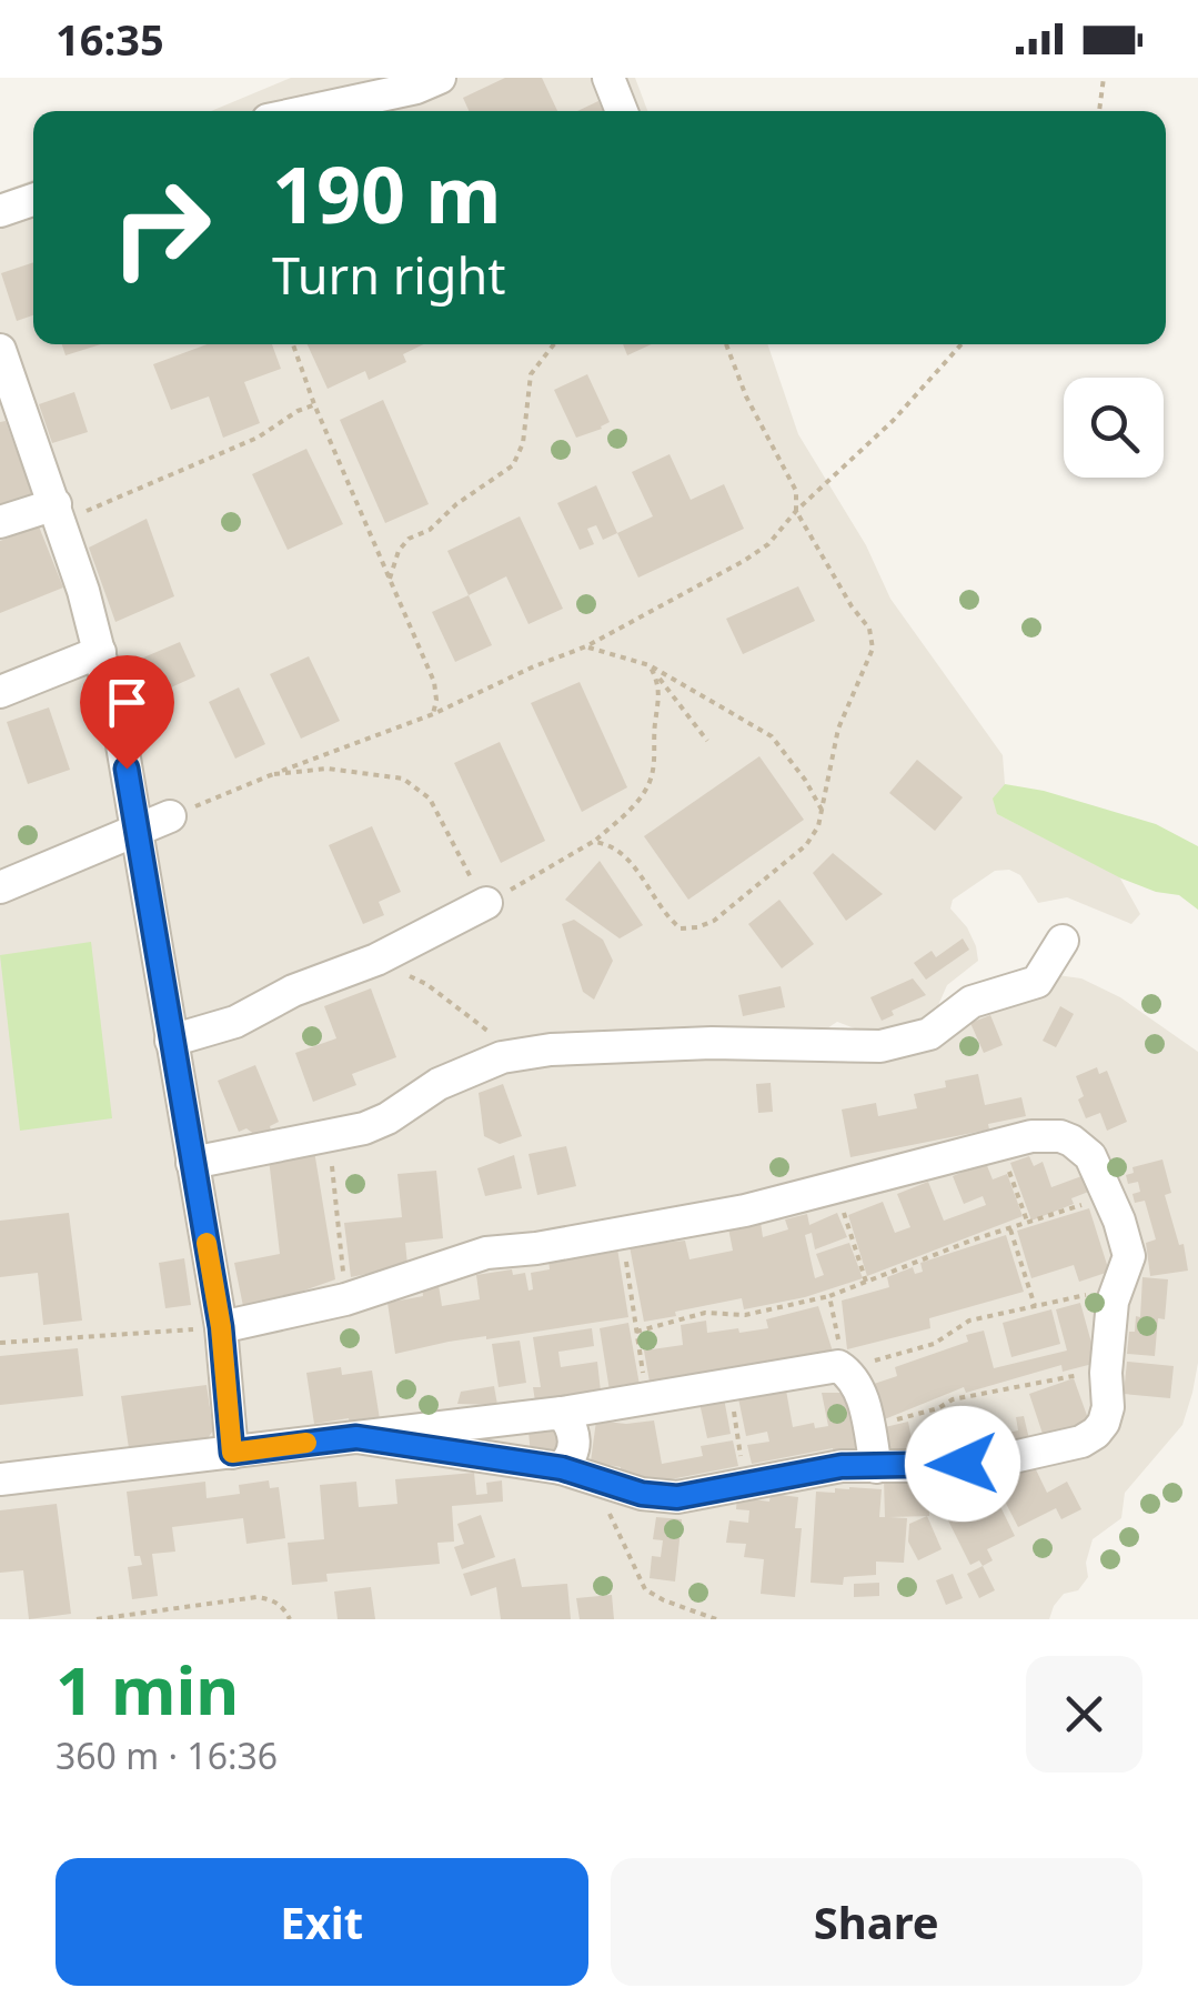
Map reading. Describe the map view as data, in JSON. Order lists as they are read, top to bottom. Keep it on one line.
{"page":{"status":"16:35","turn":["190 m","Turn right"],"heading":["1 min","360 m · 16:36"],"buttons":["Exit","Share"]}}
